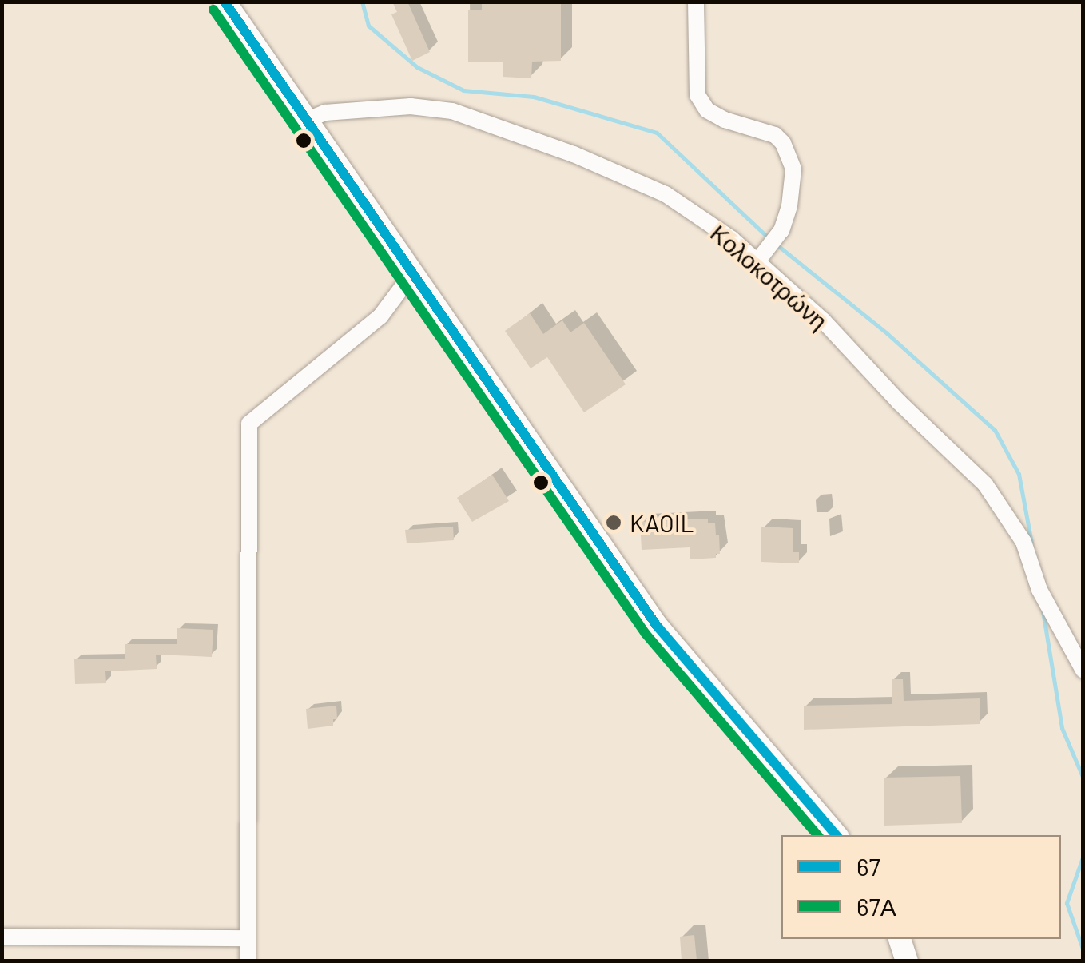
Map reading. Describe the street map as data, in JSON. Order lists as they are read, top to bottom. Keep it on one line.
{"streets":{"street":["Κολοκοτρώνη"]},"places":["KAOIL"],"lines":["transit line 67","transit line 67Α"],"legend":["67","67Α"]}
